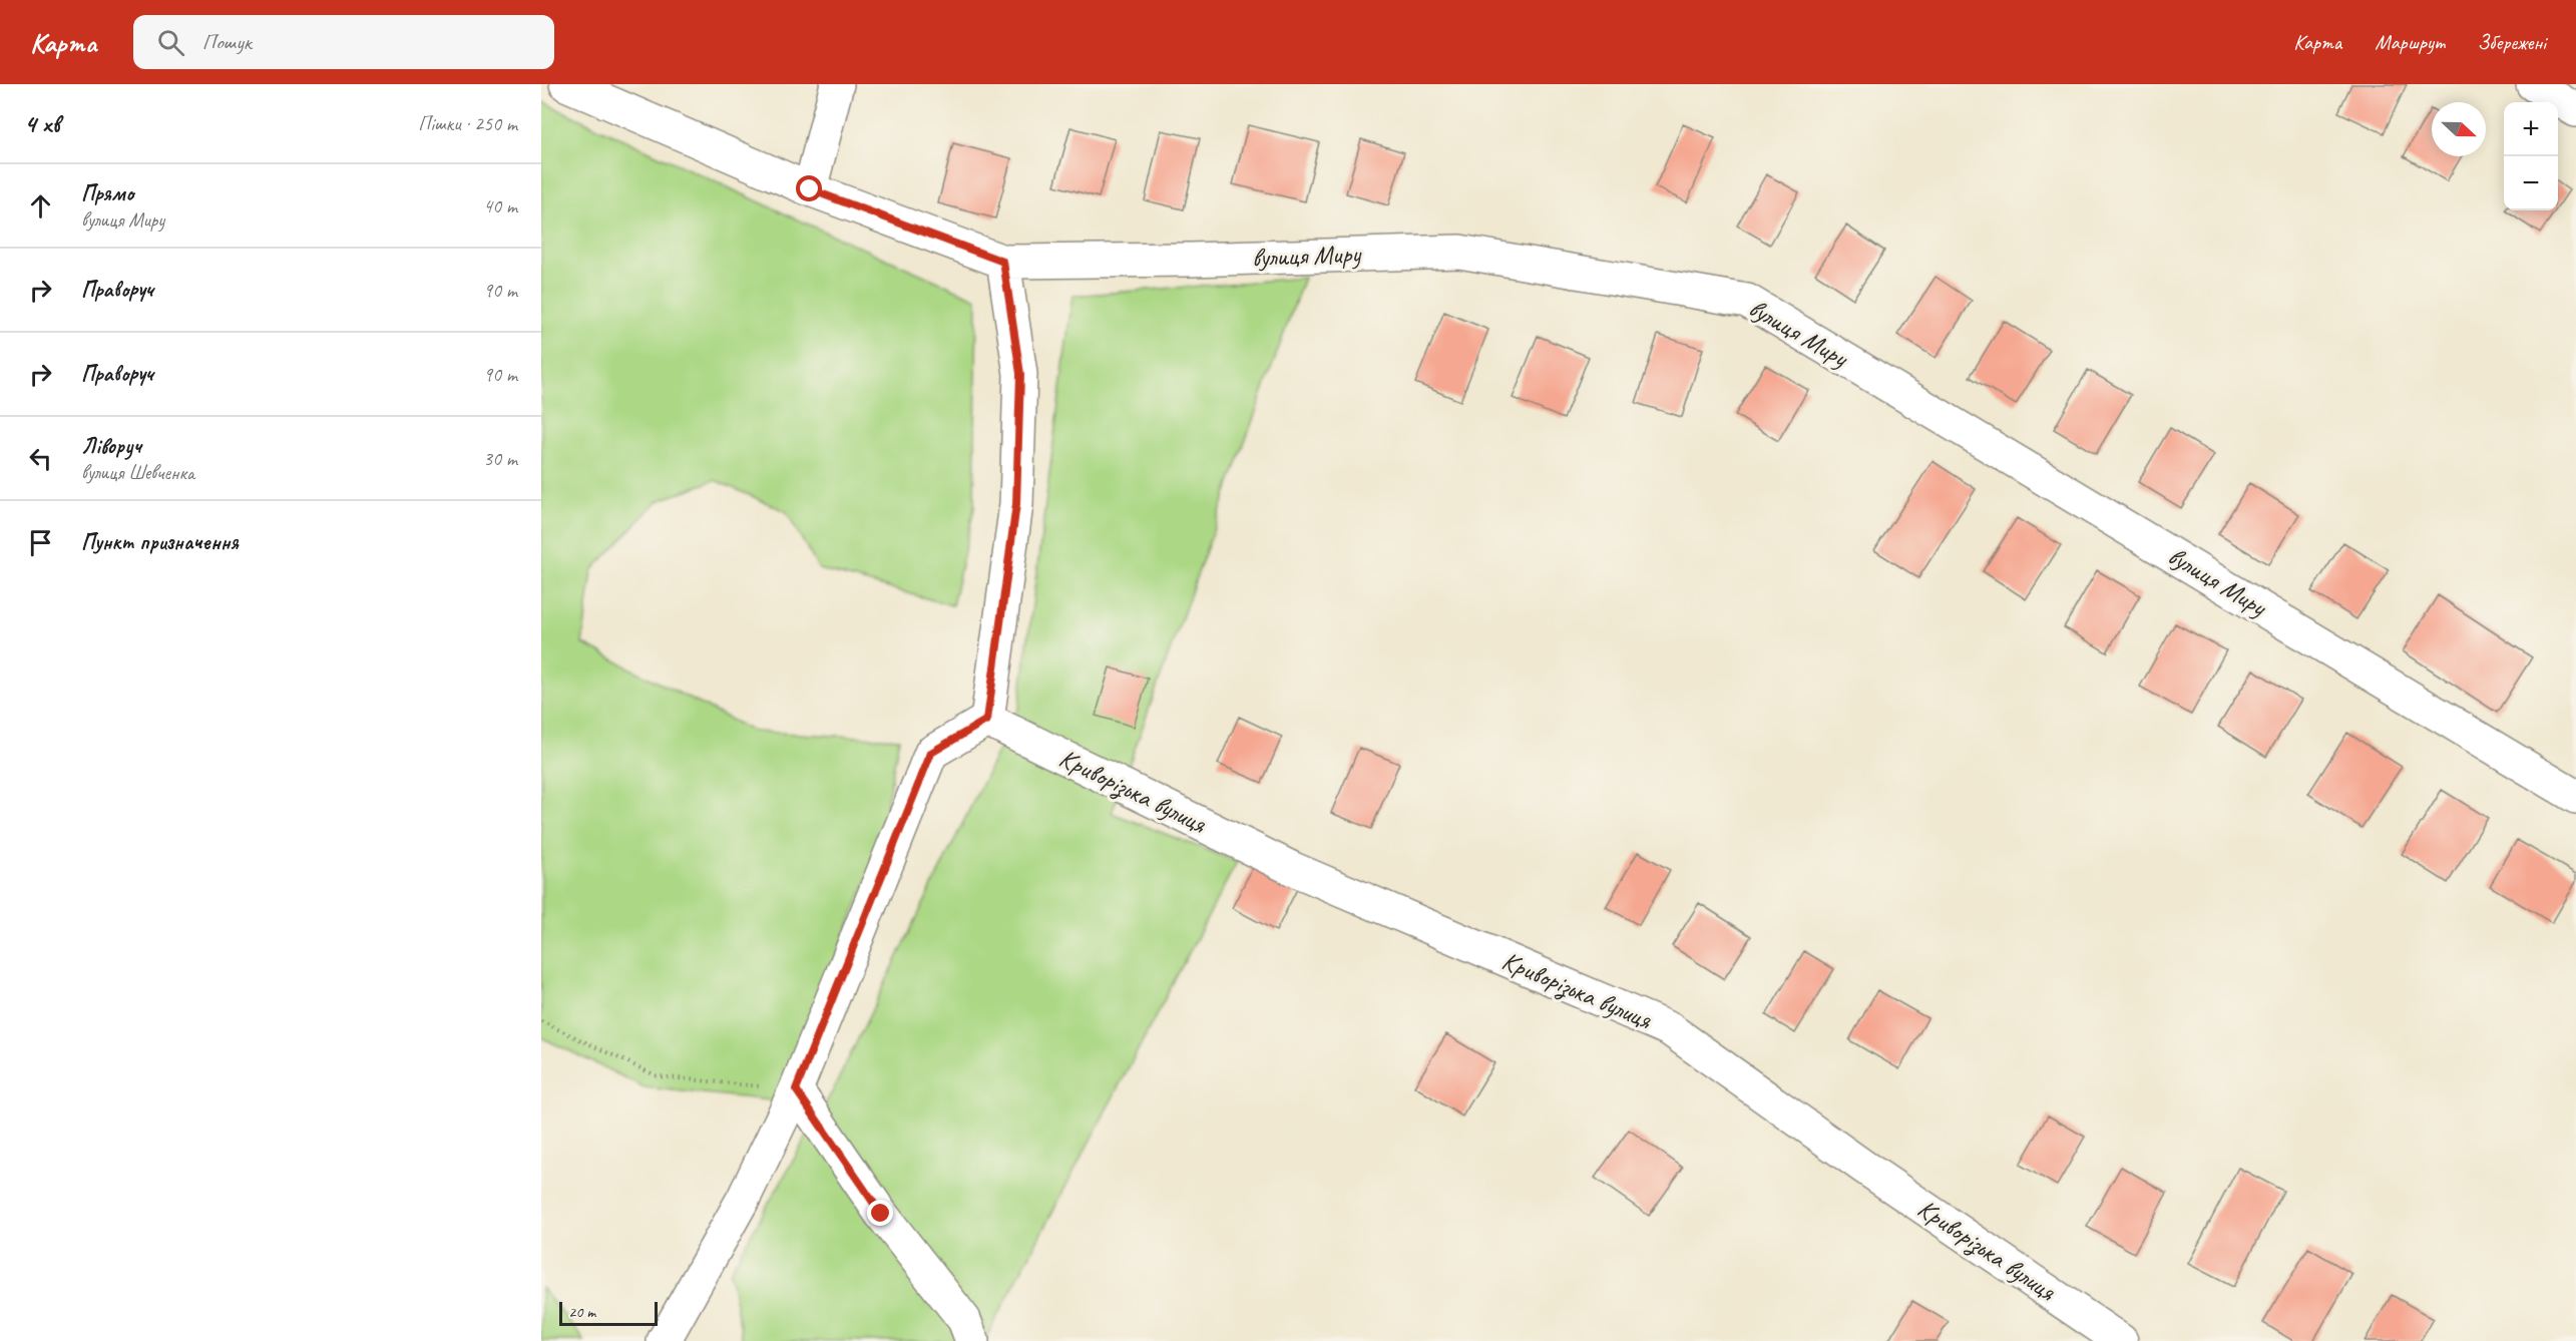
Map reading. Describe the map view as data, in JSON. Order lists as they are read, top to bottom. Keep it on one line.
{"streets":{"street":["вулиця Миру","Криворізька вулиця"]},"scale_bar":"20 m","north":"right","page":{"header":"Карта","search":"Пошук","nav":["Карта","Маршрут","Збережені"],"heading":["4 хв","Пішки · 250 m"],"map_buttons":["+","−"],"list":[["Прямо","вулиця Миру","40 m"],["Праворуч","90 m"],["Праворуч","90 m"],["Ліворуч","вулиця Шевченка","30 m"],"Пункт призначення"],"scale":"20 m"}}
